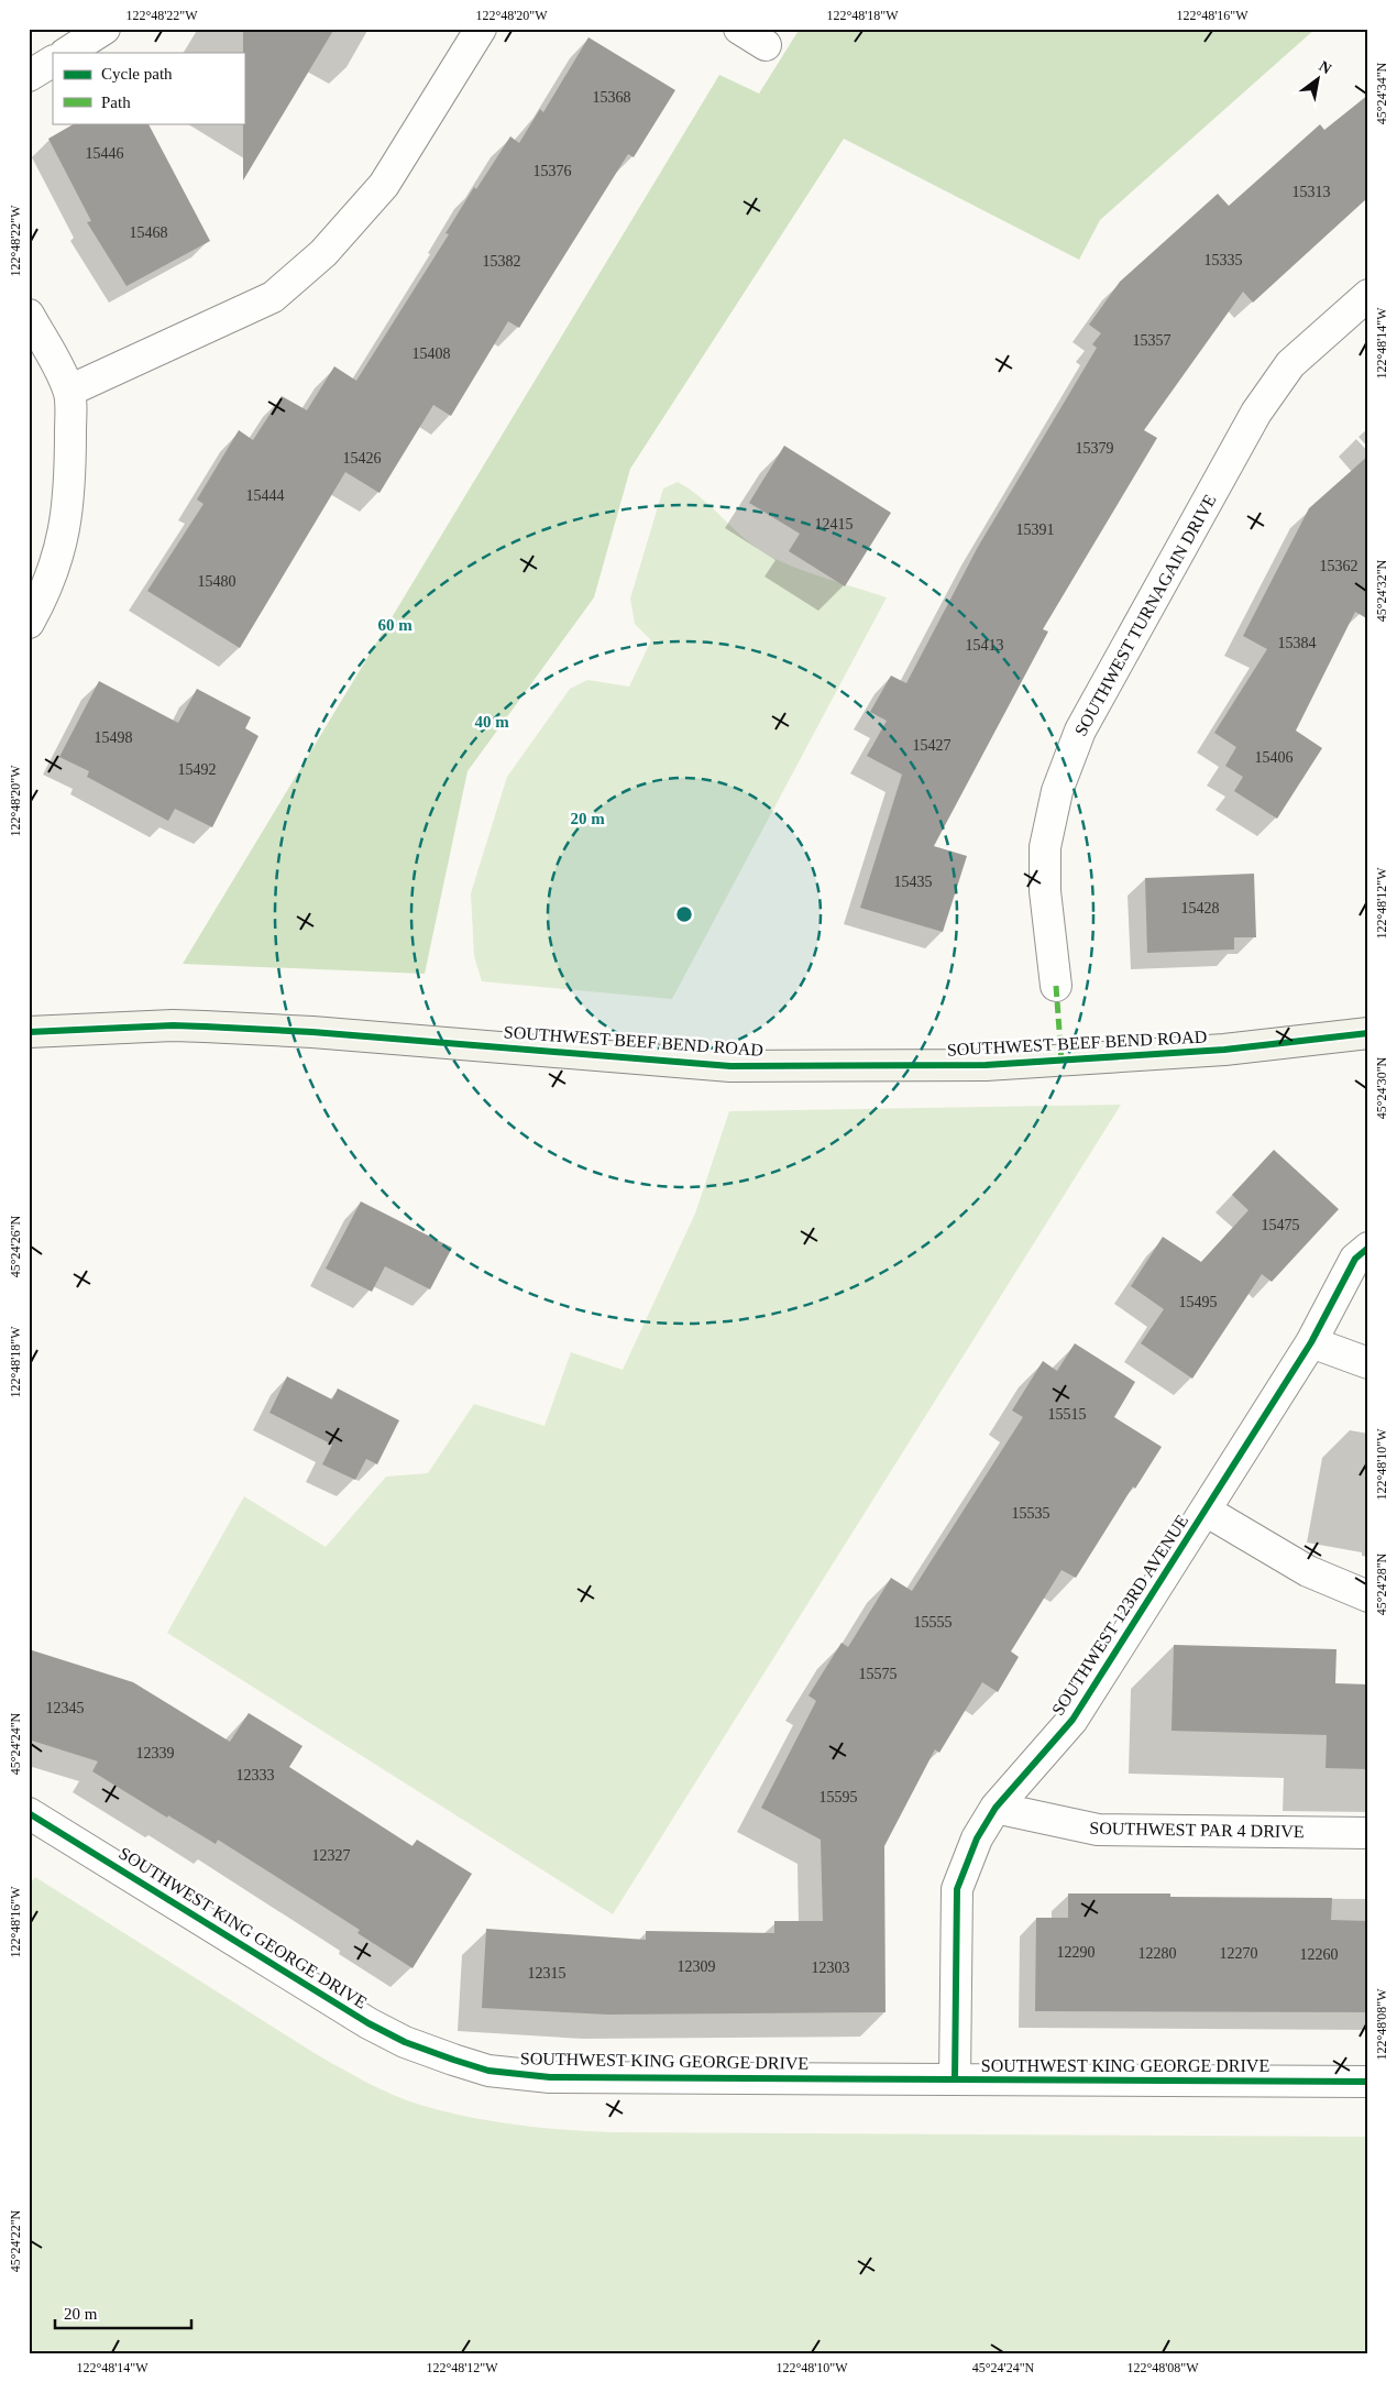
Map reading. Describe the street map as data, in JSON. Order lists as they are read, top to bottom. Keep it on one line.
{"streets":{"main road":["SOUTHWEST BEEF BEND ROAD"],"street":["SOUTHWEST TURNAGAIN DRIVE","SOUTHWEST 123RD AVENUE","SOUTHWEST PAR 4 DRIVE","SOUTHWEST KING GEORGE DRIVE"]},"crossings":[["SOUTHWEST 123RD AVENUE","SOUTHWEST PAR 4 DRIVE"],["SOUTHWEST 123RD AVENUE","SOUTHWEST KING GEORGE DRIVE"]],"house_numbers":["15368","15446","15376","15313","15468","15335","15382","15357","15408","15379","15426","15444","12415","15391","15362","15480","15384","15413","15498","15427","15406","15492","15435","15428","15475","15495","15515","15535","15555","15575","12345","12339","12333","15595","12327","12290","12280","12270","12260","12309","12303","12315"],"legend":["Cycle path","Path"],"scale_bar":"20 m","north":"top right","coordinates":["122°48'22\"W","122°48'20\"W","122°48'18\"W","122°48'16\"W","45°24'34\"N","122°48'14\"W","45°24'32\"N","122°48'12\"W","45°24'30\"N","45°24'26\"N","122°48'10\"W","45°24'28\"N","45°24'24\"N","122°48'08\"W","45°24'22\"N"],"rings":["60 m","40 m","20 m"]}
